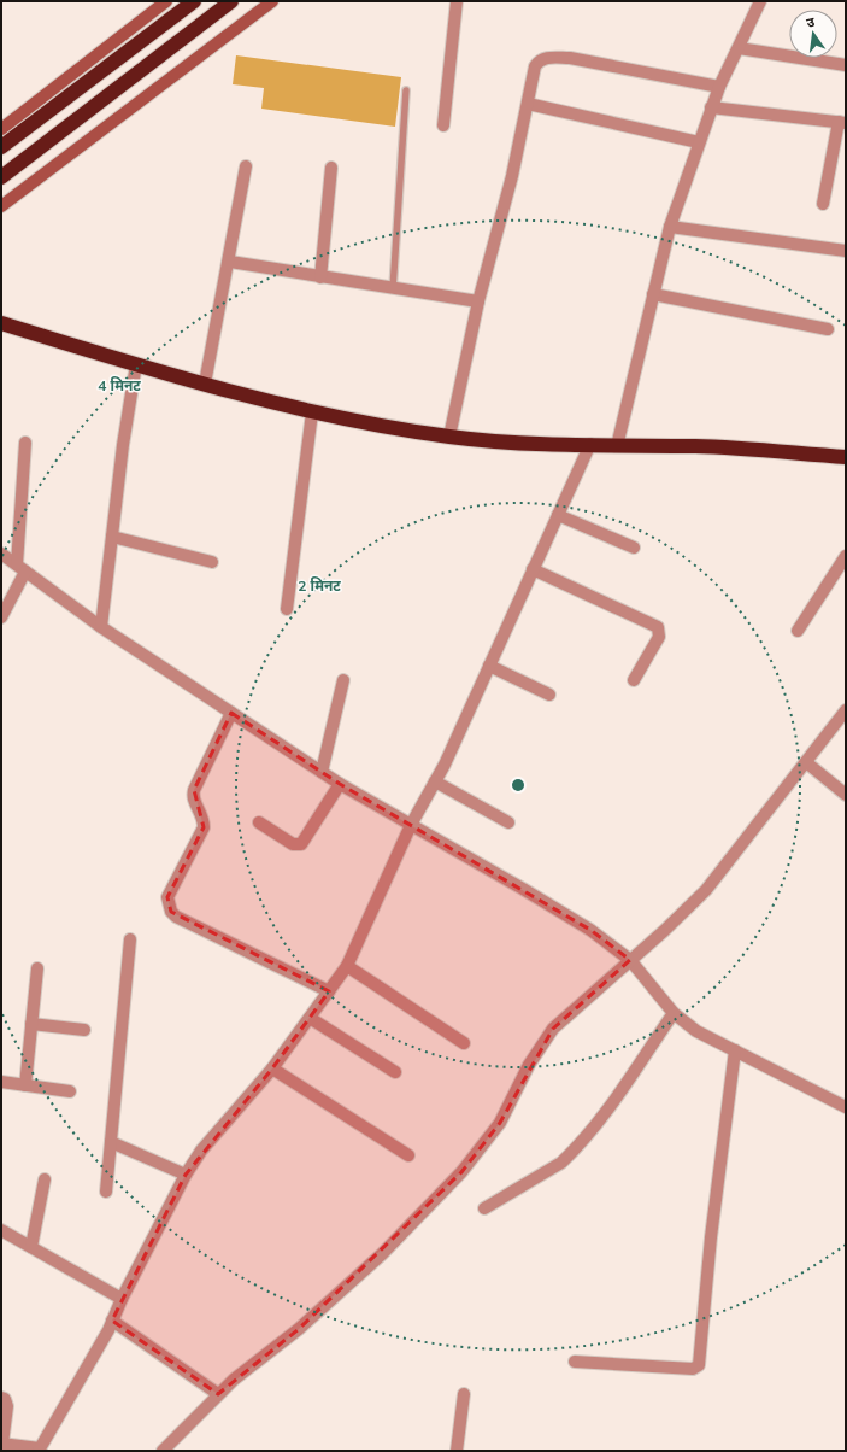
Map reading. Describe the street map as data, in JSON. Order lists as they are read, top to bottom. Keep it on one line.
{"north":"top","rings":["4 मिनट","2 मिनट"]}
